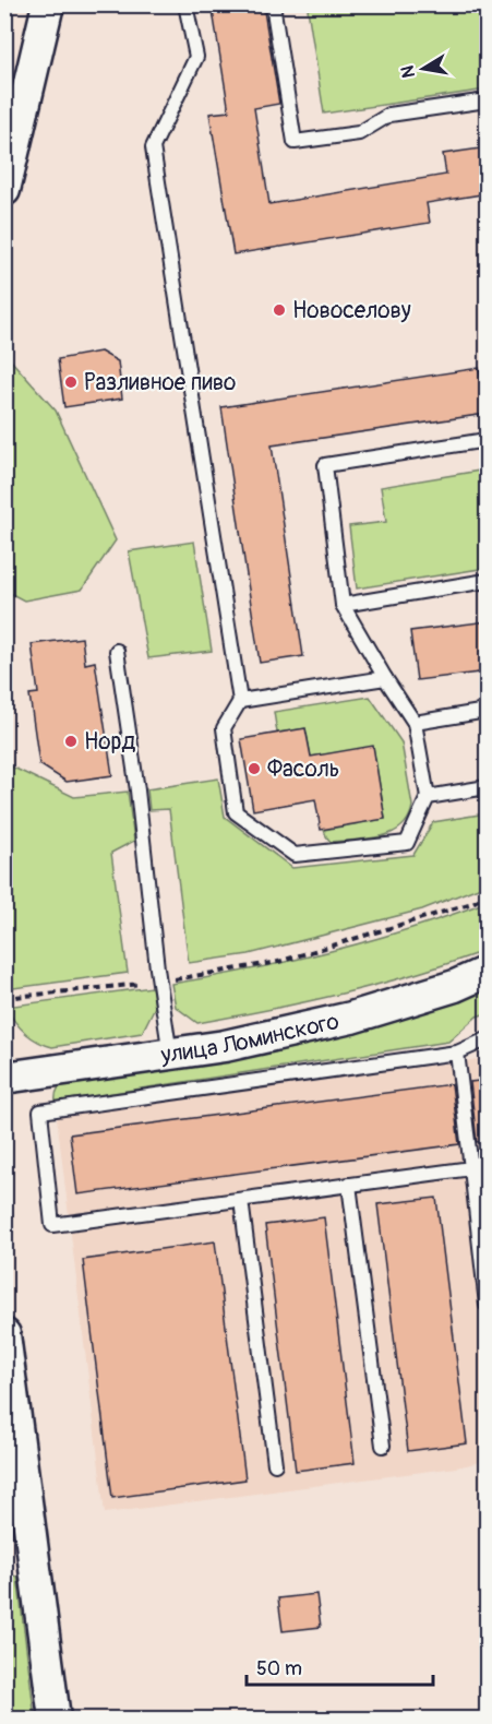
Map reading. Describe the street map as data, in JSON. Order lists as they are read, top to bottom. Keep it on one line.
{"streets":{"street":["улица Ломинского"]},"places":["Новоселову","Разливное пиво","Норд","Фасоль"],"scale_bar":"50 m","north":"left"}
